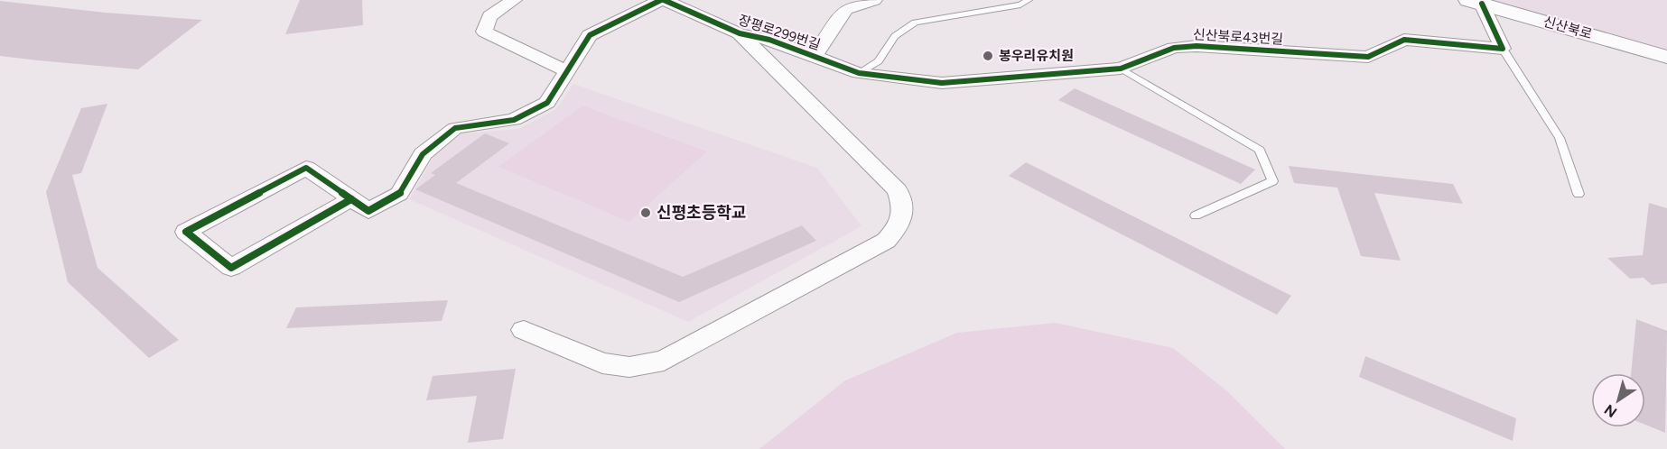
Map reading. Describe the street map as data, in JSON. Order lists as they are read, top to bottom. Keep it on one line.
{"streets":{"street":["신산북로","장평로299번길","신산북로43번길"]},"crossings":[["장평로299번길","신산북로43번길"]],"places":["봉우리유치원","신평초등학교"],"north":"bottom left"}
